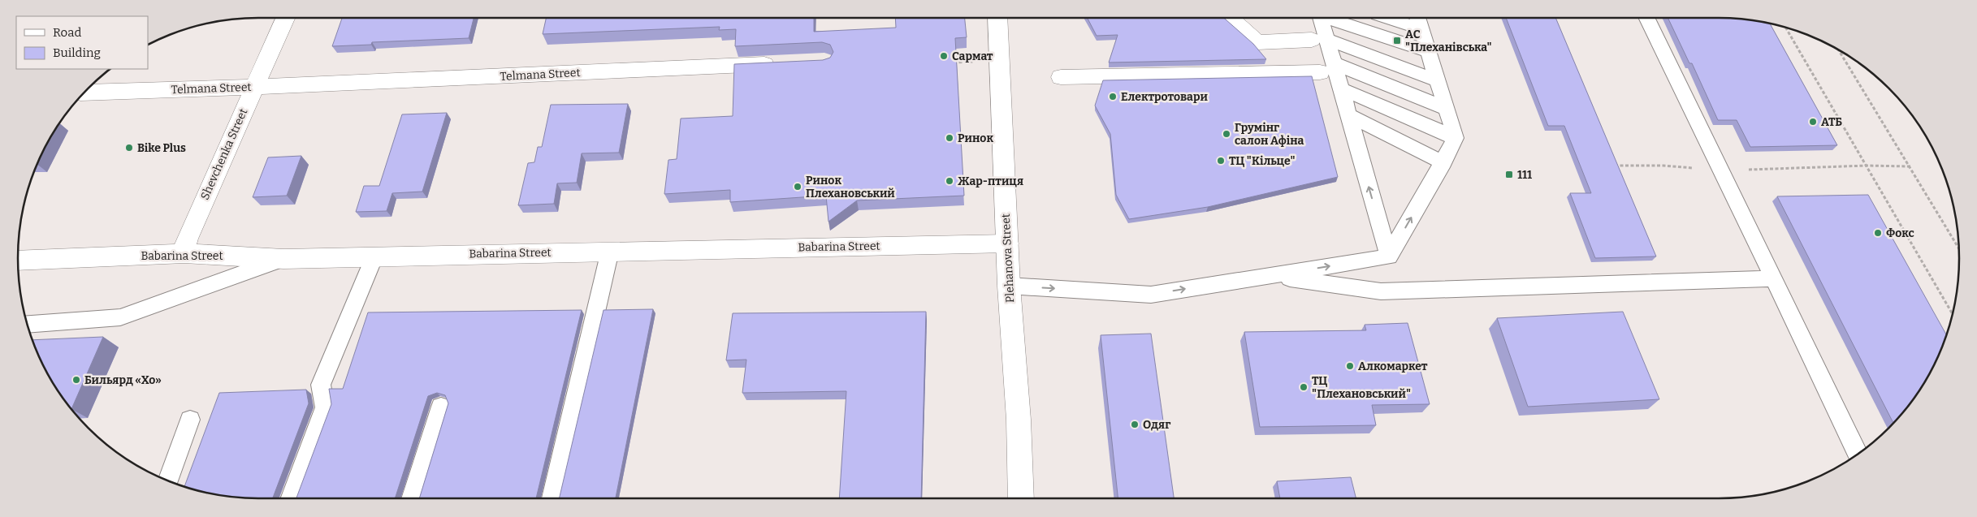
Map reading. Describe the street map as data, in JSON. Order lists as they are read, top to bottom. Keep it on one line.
{"streets":{"street":["Telmana Street","Shevchenka Street","Babarina Street","Plehanova Street"]},"crossings":[["Telmana Street","Shevchenka Street"],["Shevchenka Street","Babarina Street"],["Babarina Street","Plehanova Street"]],"places":{"transit":["АС \"Плеханівська\"","111"],"other":["Сармат","Електротовари","АТБ","Грумінг салон Афіна","Ринок","Bike Plus","ТЦ \"Кільце\"","Жар-птиця","Ринок Плехановський","Фокс","Алкомаркет","Бильярд «Хо»","ТЦ \"Плехановський\"","Одяг"]},"legend":["Road","Building"]}
